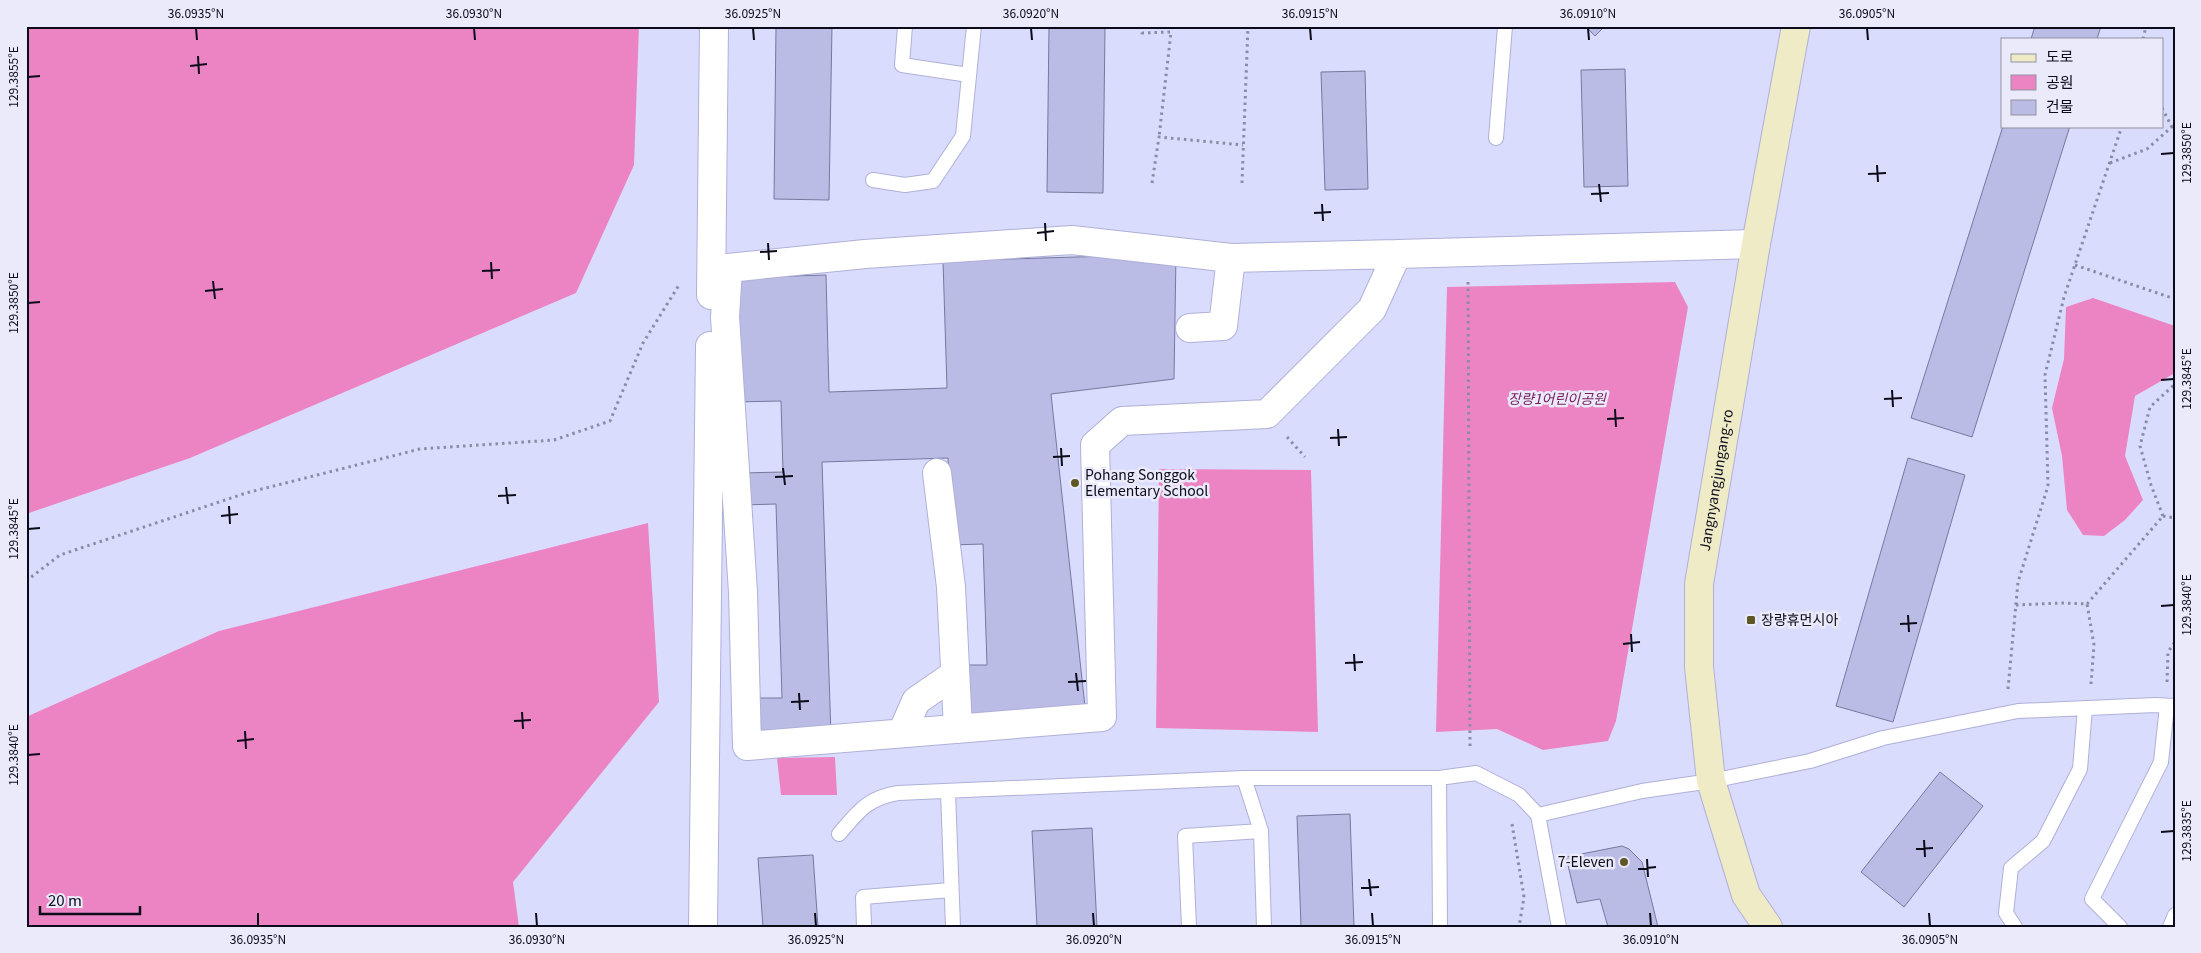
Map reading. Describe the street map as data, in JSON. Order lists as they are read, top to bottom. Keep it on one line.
{"streets":{"street":["Jangnyangjungang-ro"]},"parks":["장량1어린이공원"],"places":{"other":["Pohang Songgok Elementary School","7-Eleven"],"transit":["장량휴먼시아"]},"legend":["도로","공원","건물"],"scale_bar":"20 m","coordinates":["36.0935°N","36.0930°N","36.0925°N","36.0920°N","36.0915°N","36.0910°N","36.0905°N","129.3855°E","129.3850°E","129.3845°E","129.3840°E","129.3835°E"]}
